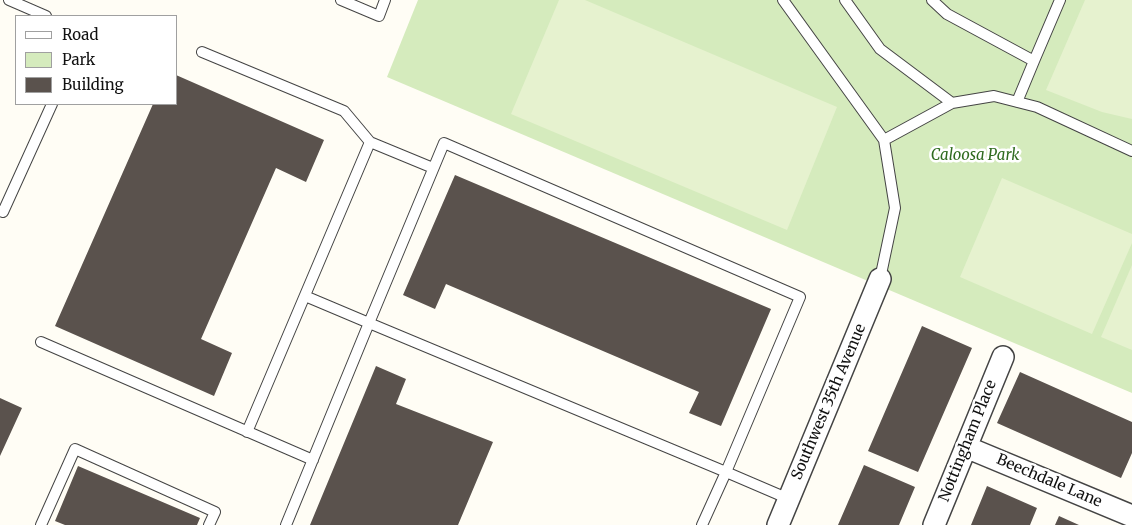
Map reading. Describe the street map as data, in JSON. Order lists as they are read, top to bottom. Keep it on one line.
{"streets":{"street":["Southwest 35th Avenue","Nottingham Place","Beechdale Lane"]},"crossings":[["Nottingham Place","Beechdale Lane"]],"parks":["Caloosa Park"],"legend":["Road","Park","Building"]}
